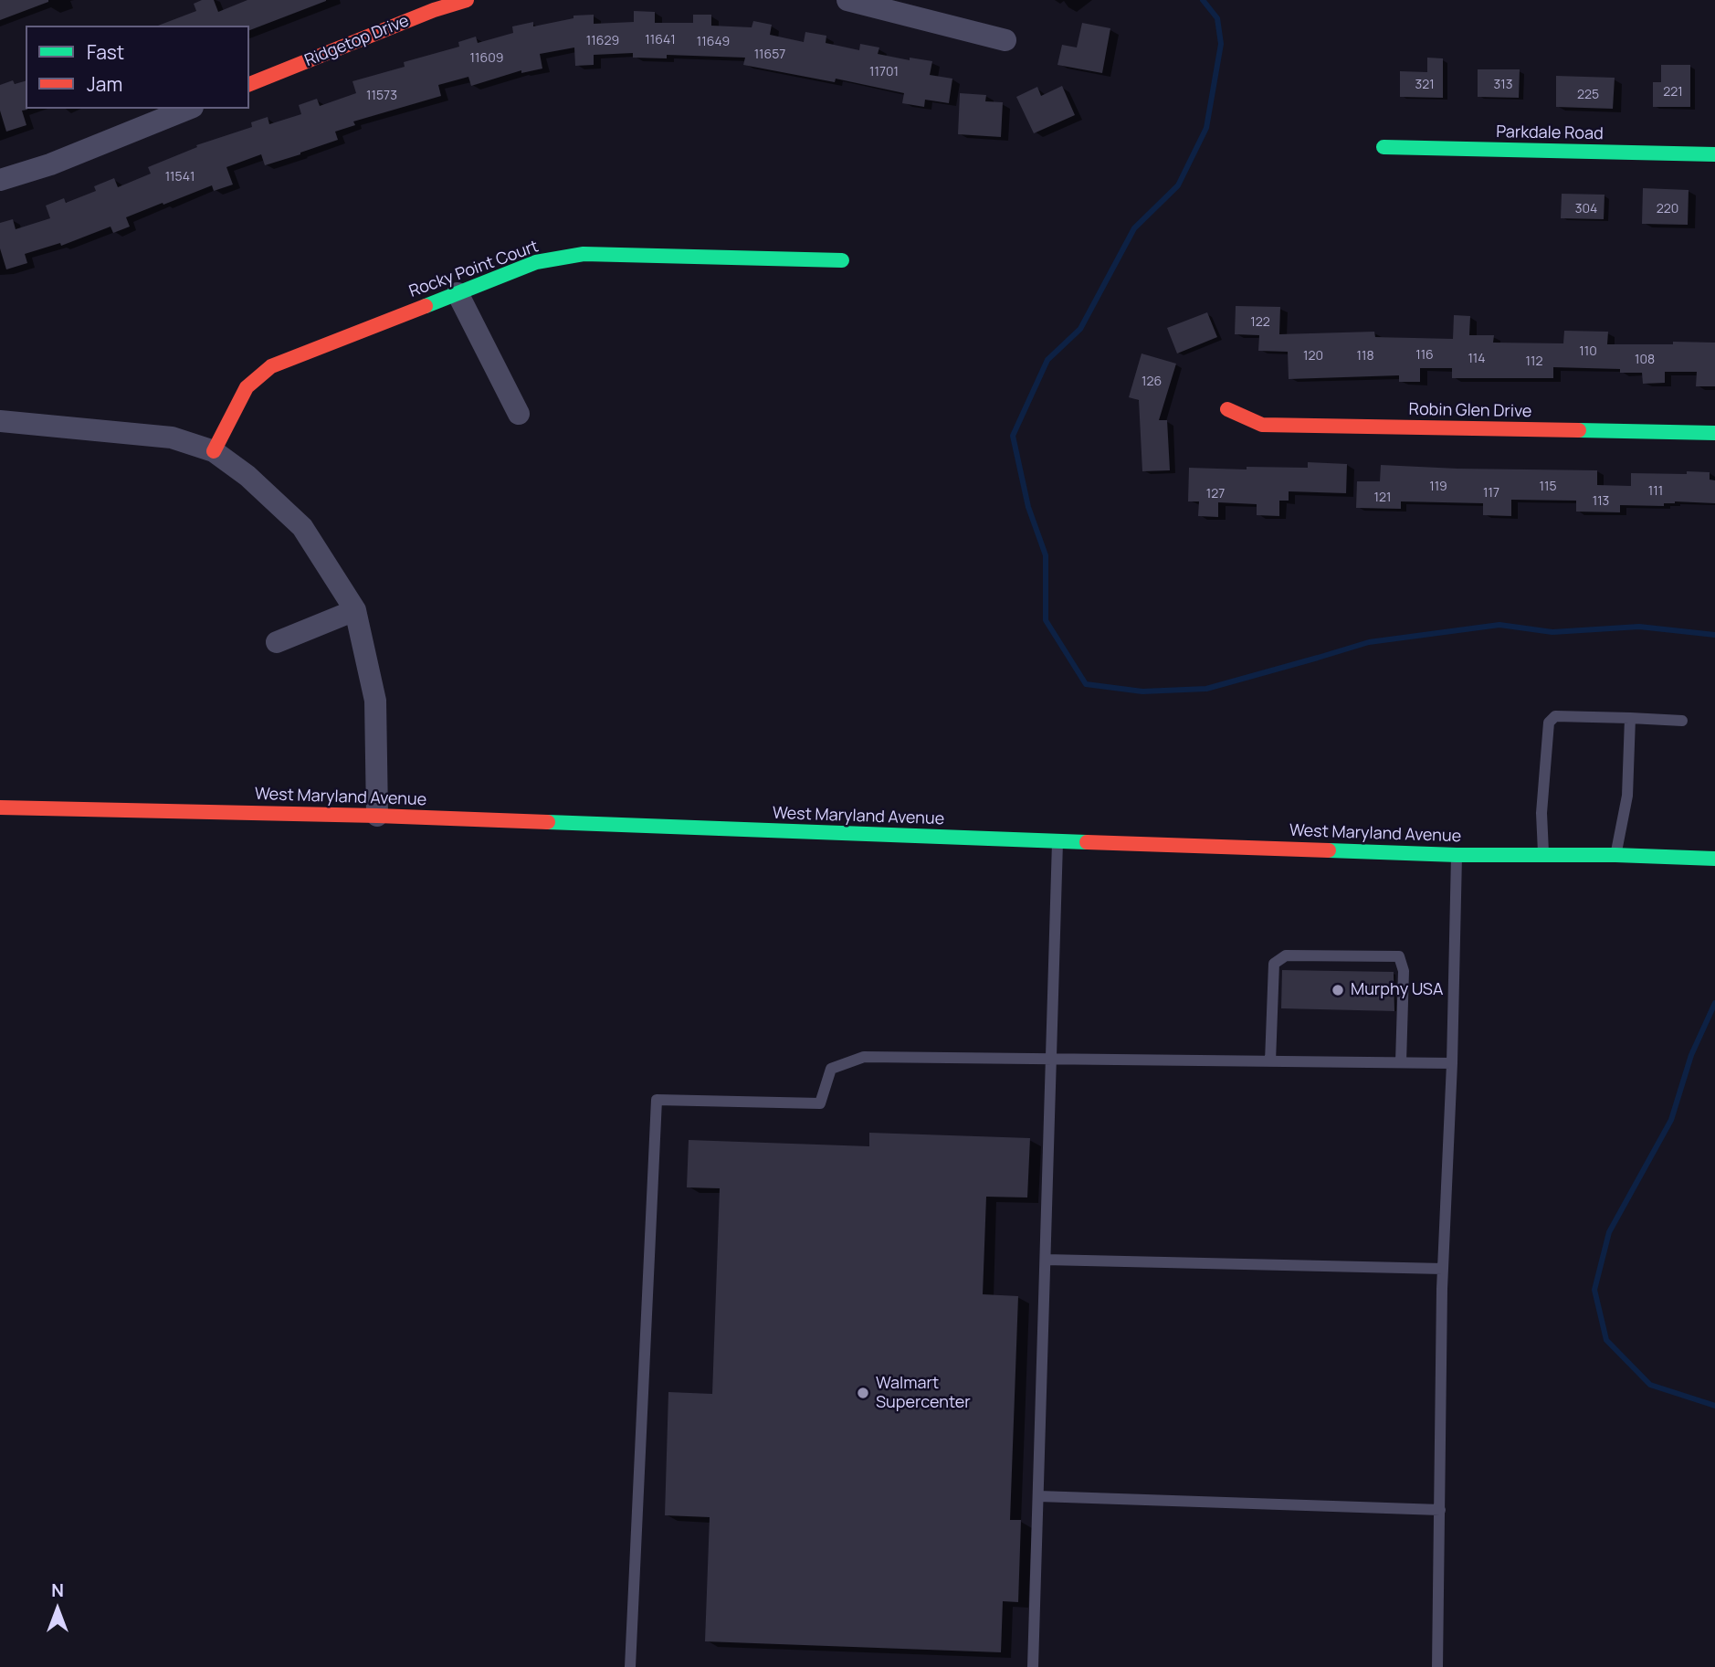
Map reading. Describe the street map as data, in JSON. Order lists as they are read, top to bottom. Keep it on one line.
{"streets":{"street":["Ridgetop Drive","Parkdale Road","Rocky Point Court","Robin Glen Drive","West Maryland Avenue"]},"places":["Murphy USA","Walmart Supercenter"],"house_numbers":["11641","11629","11649","11657","11609","11701","321","313","221","225","11573","11541","304","220","122","110","116","120","118","114","108","112","126","119","115","111","117","127","121","113"],"legend":["Fast","Jam"],"north":"top"}
